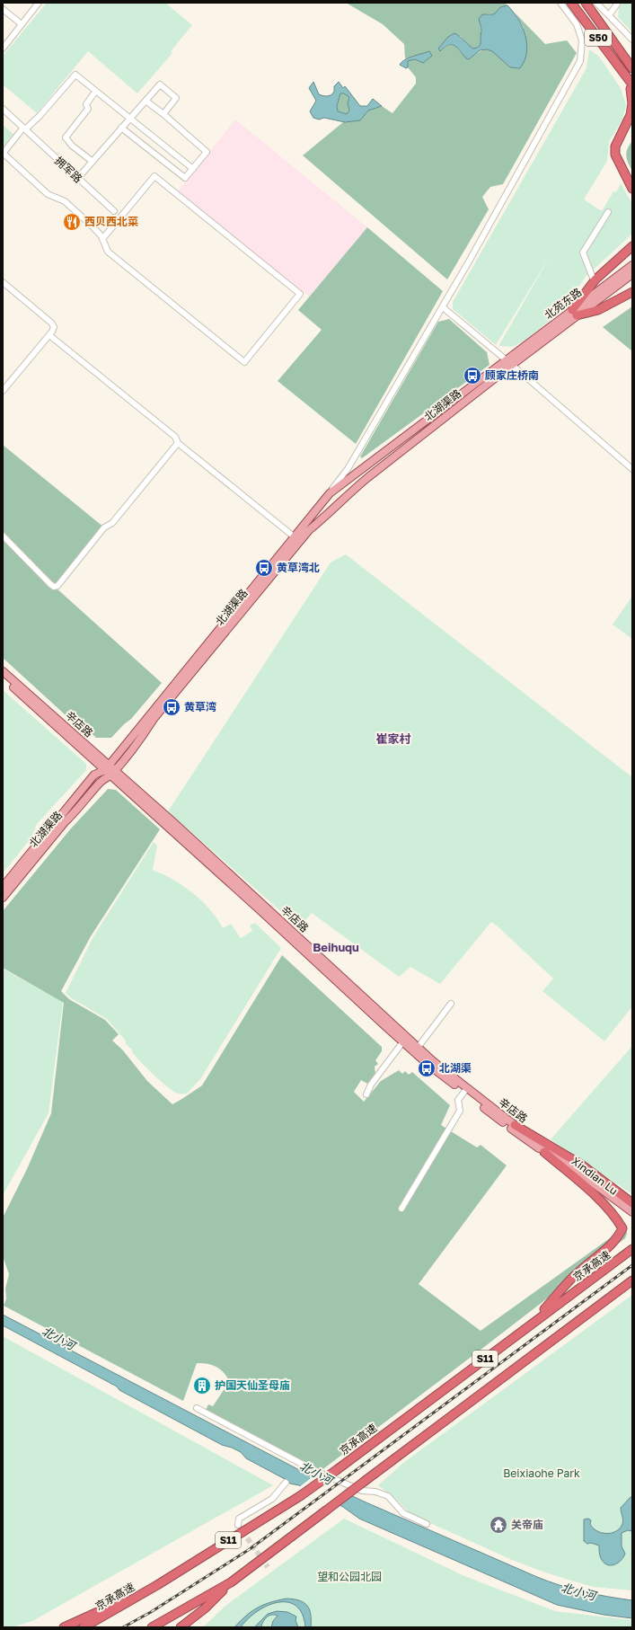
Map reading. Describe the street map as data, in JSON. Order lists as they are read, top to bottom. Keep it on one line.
{"streets":{"highway":["S50","京承高速","S11"],"main road":["北苑东路","北湖渠路","辛店路","Xindian Lu"],"street":["拥军路"]},"crossings":[["北苑东路","北湖渠路"],["北湖渠路","辛店路"],["辛店路","Xindian Lu"]],"districts":["崔家村","Beihuqu"],"water":["北小河"],"parks":["Beixiaohe Park","望和公园北园"],"places":{"restaurant":["西贝西北菜"],"bus stop":["顾家庄桥南","黄草湾北","黄草湾","北湖渠"],"building":["护国天仙圣母庙"],"temple":["关帝庙"]}}
